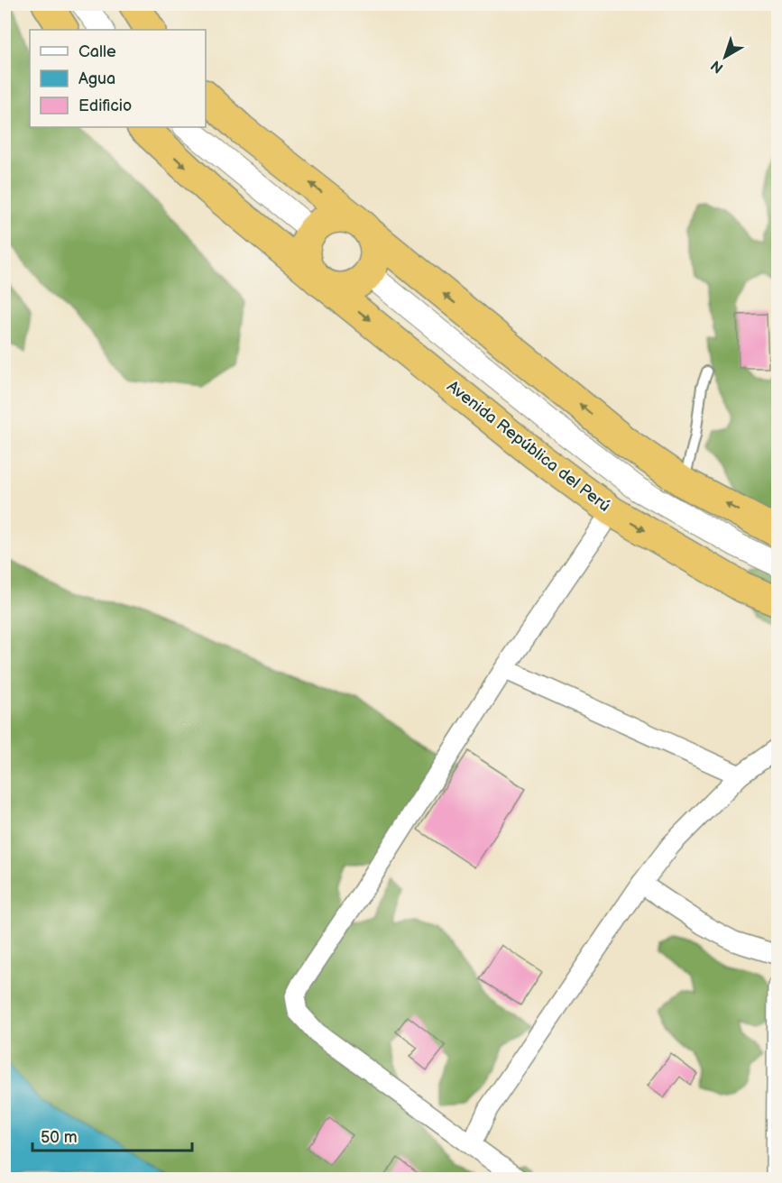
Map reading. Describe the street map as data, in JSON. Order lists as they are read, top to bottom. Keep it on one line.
{"streets":{"highway":["Avenida República del Perú"]},"legend":["Calle","Agua","Edificio"],"scale_bar":"50 m","north":"bottom left"}
